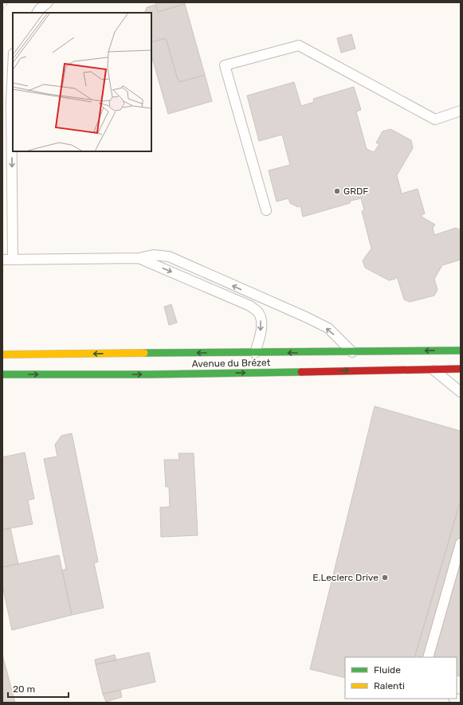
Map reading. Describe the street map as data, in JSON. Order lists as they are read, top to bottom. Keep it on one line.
{"streets":{"street":["Avenue du Brézet"]},"places":["GRDF","E.Leclerc Drive"],"legend":["Fluide","Ralenti"],"scale_bar":"20 m"}
